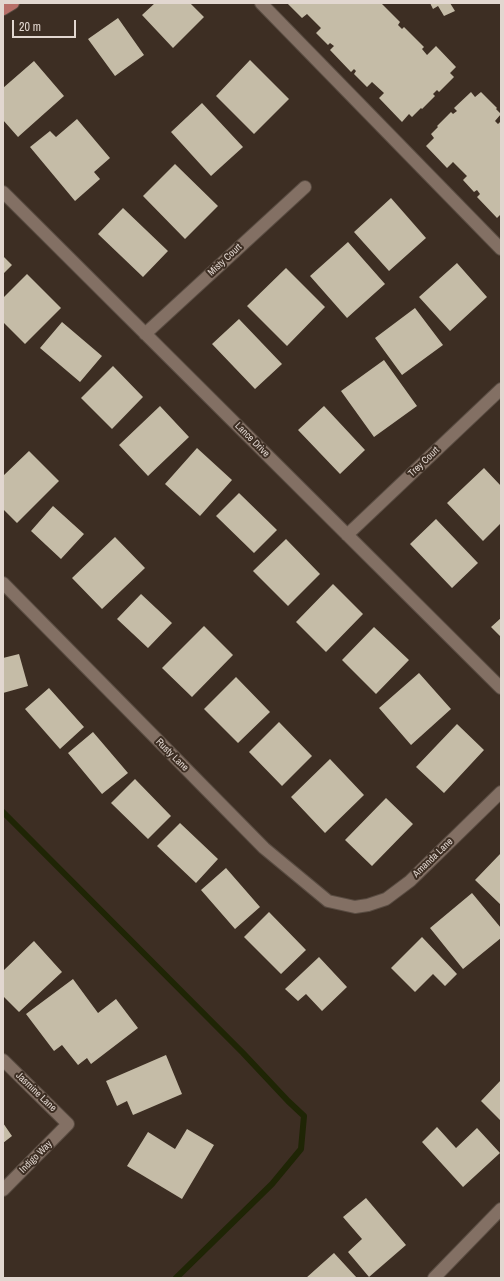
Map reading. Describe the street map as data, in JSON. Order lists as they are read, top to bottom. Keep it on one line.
{"streets":{"street":["Misty Court","Lance Drive","Trey Court","Rusty Lane","Amanda Lane","Jasmine Lane","Indigo Way"]},"crossings":[["Misty Court","Lance Drive"],["Lance Drive","Trey Court"],["Rusty Lane","Amanda Lane"],["Jasmine Lane","Indigo Way"]],"scale_bar":"20 m"}
